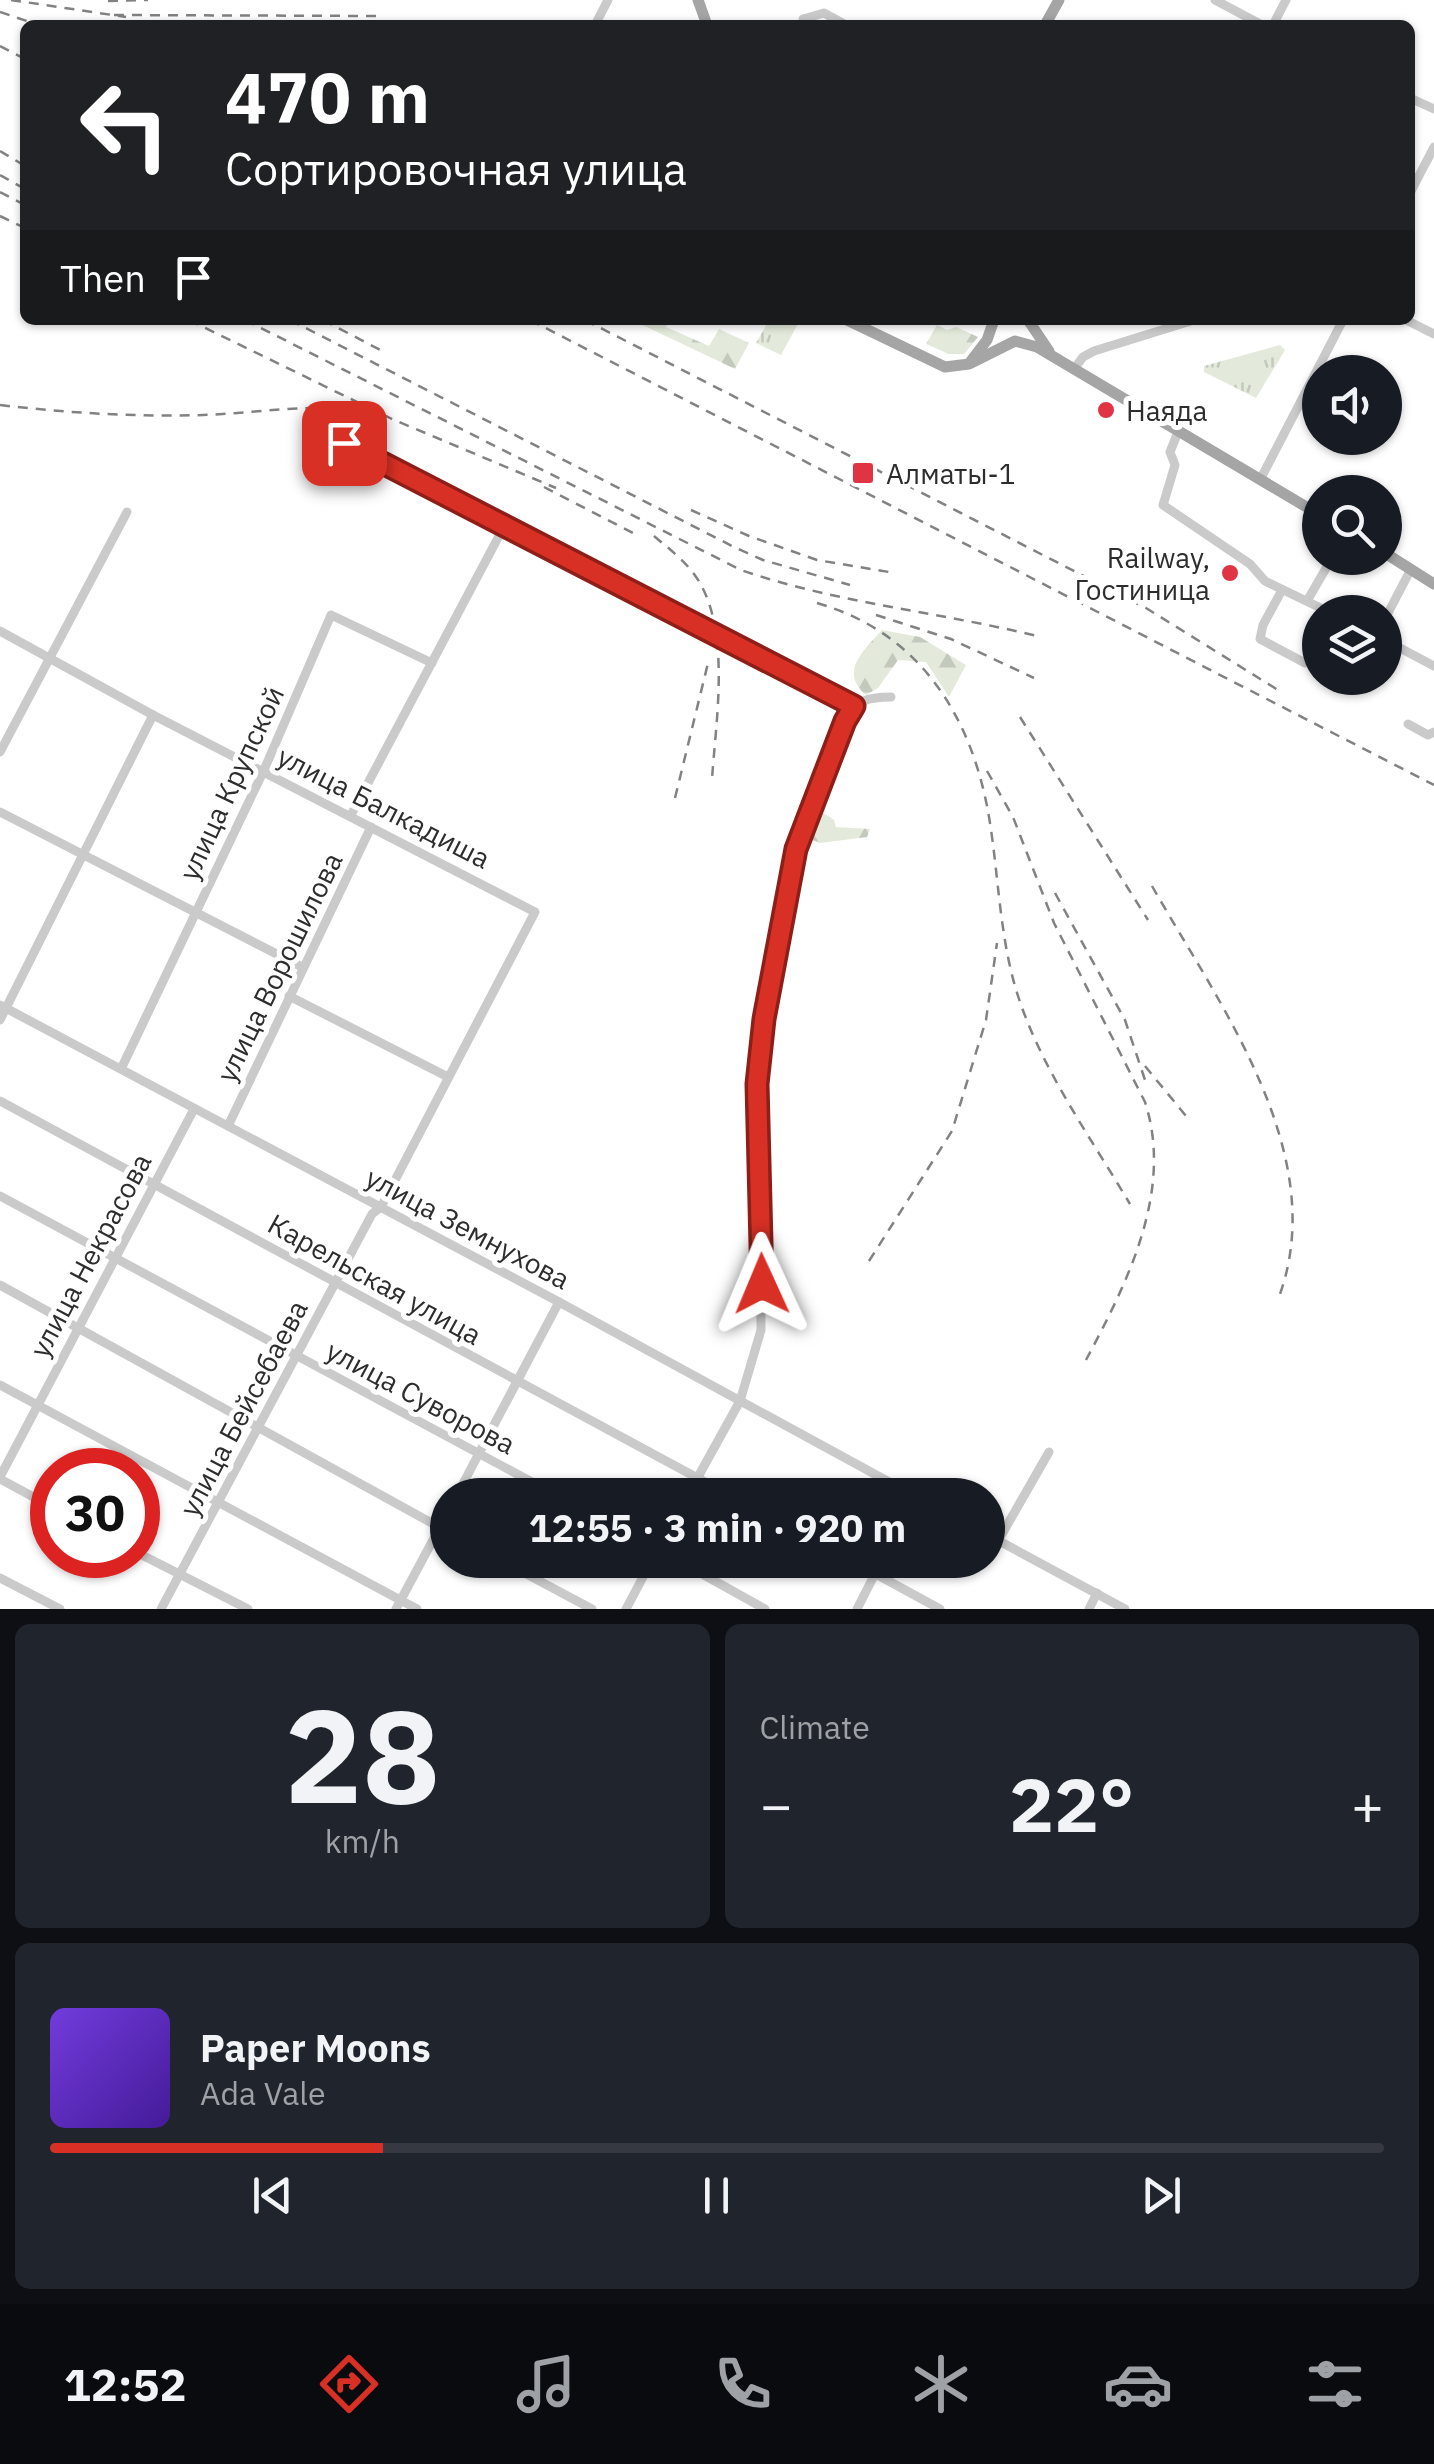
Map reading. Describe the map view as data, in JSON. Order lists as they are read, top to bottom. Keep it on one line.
{"streets":{"street":["улица Крупской","улица Балкадиша","улица Ворошилова","улица Земнухова","улица Некрасова","Карельская улица","улица Суворова","улица Бейсебаева"]},"crossings":[["улица Крупской","улица Балкадиша"],["улица Крупской","улица Земнухова"],["улица Балкадиша","улица Ворошилова"],["улица Балкадиша","улица Бейсебаева"],["улица Ворошилова","улица Земнухова"],["улица Земнухова","улица Некрасова"],["улица Земнухова","улица Бейсебаева"],["улица Некрасова","Карельская улица"],["улица Некрасова","улица Суворова"],["Карельская улица","улица Бейсебаева"],["улица Суворова","улица Бейсебаева"]],"places":{"other":["Наяда","Railway, Гостиница"],"transit":["Алматы-1"]},"page":{"turn":["470 m","Сортировочная улица"],"then":"Then","limit":"30","trip":"12:55 · 3 min · 920 m","tile":[["28","km/h"],"Climate"],"heat":["−","22°","+"],"song":["Paper Moons","Ada Vale"],"tabs":"12:52"}}
